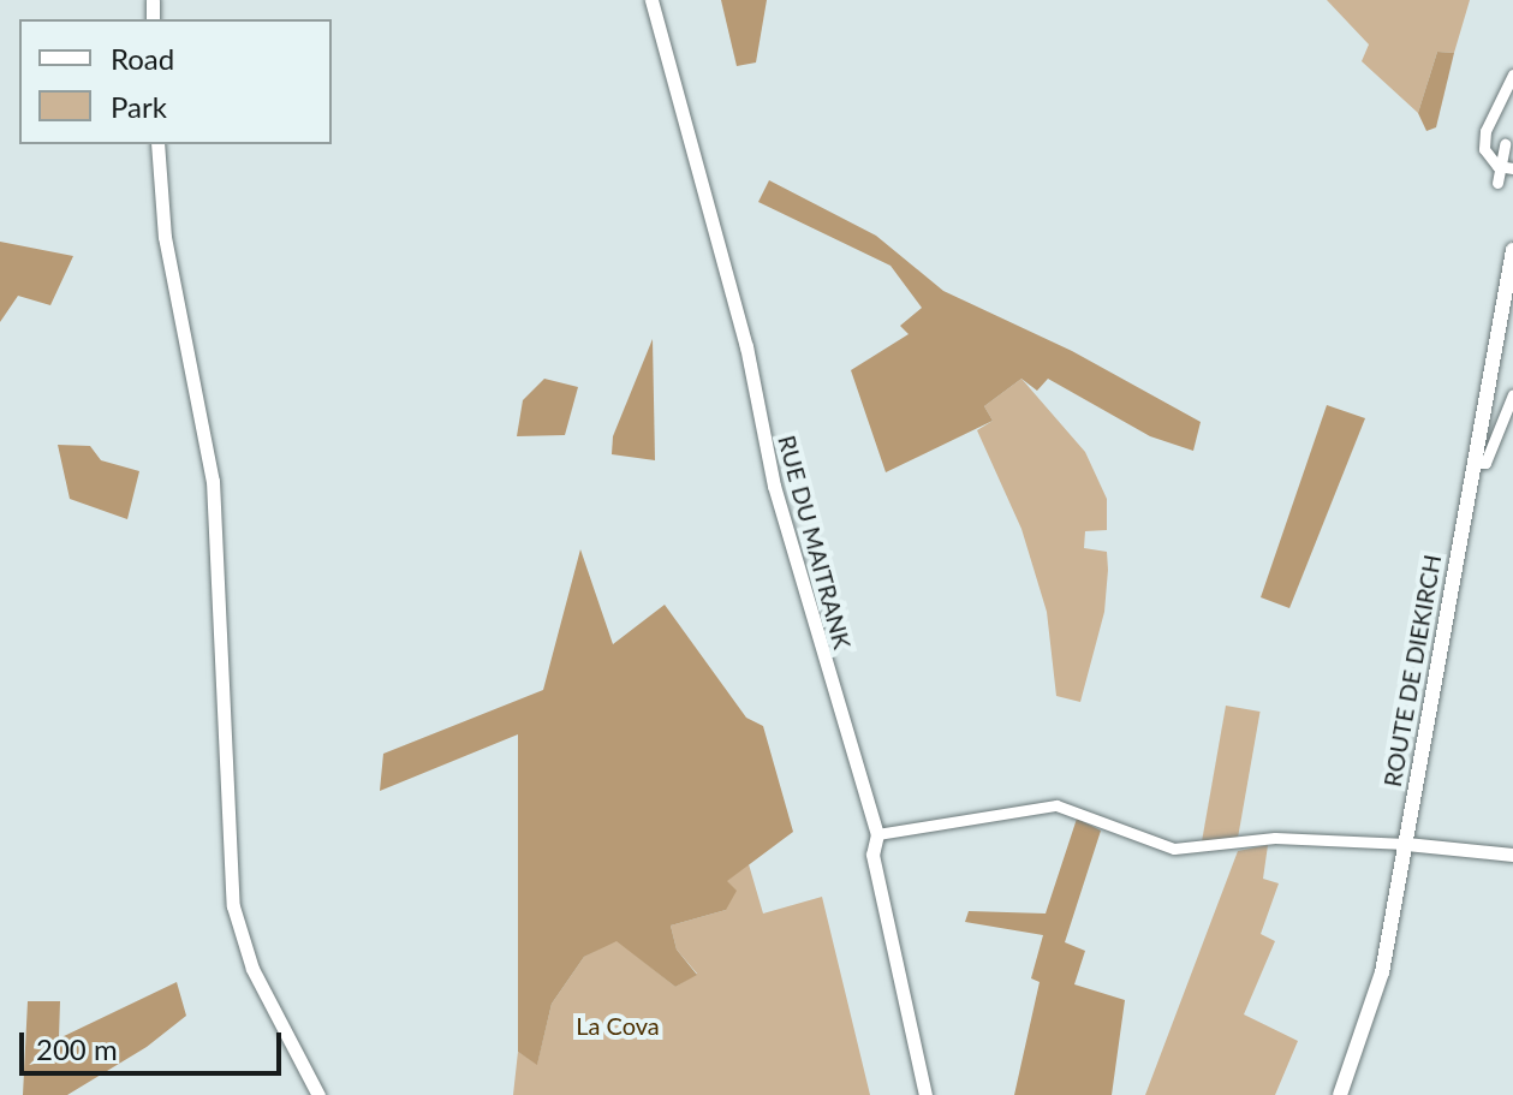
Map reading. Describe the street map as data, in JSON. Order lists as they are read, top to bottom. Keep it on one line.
{"streets":{"main road":["ROUTE DE DIEKIRCH"],"street":["RUE DU MAITRANK"]},"parks":["La Cova"],"legend":["Road","Park"],"scale_bar":"200 m"}
